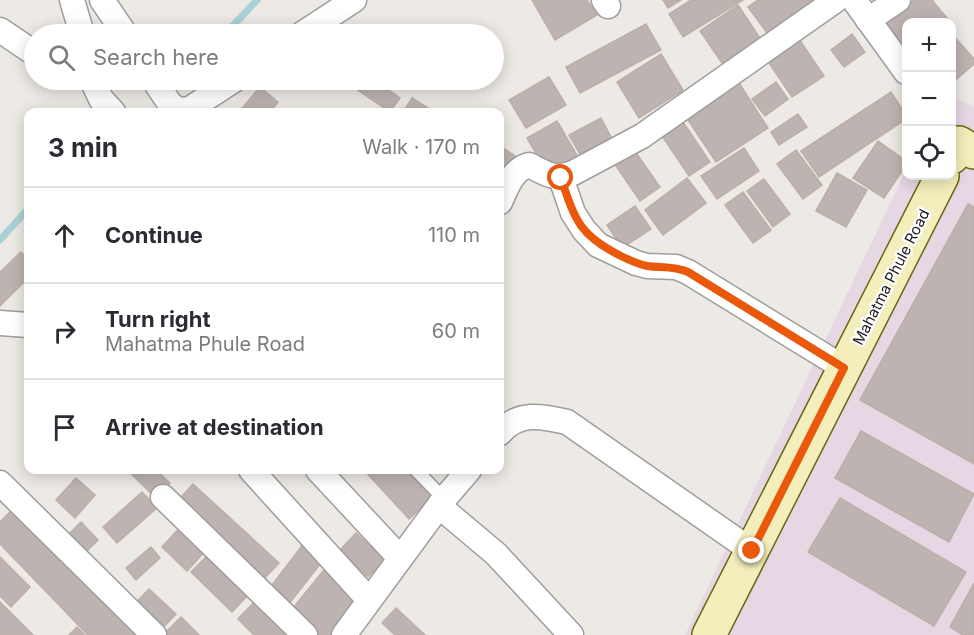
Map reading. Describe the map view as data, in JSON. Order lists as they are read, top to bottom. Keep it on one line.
{"streets":{"street":["Mahatma Phule Road"]},"page":{"map_buttons":["+","−"],"search":"Search here","heading":["3 min","Walk · 170 m"],"list":[["Continue","110 m"],["Turn right","Mahatma Phule Road","60 m"],"Arrive at destination"]}}
